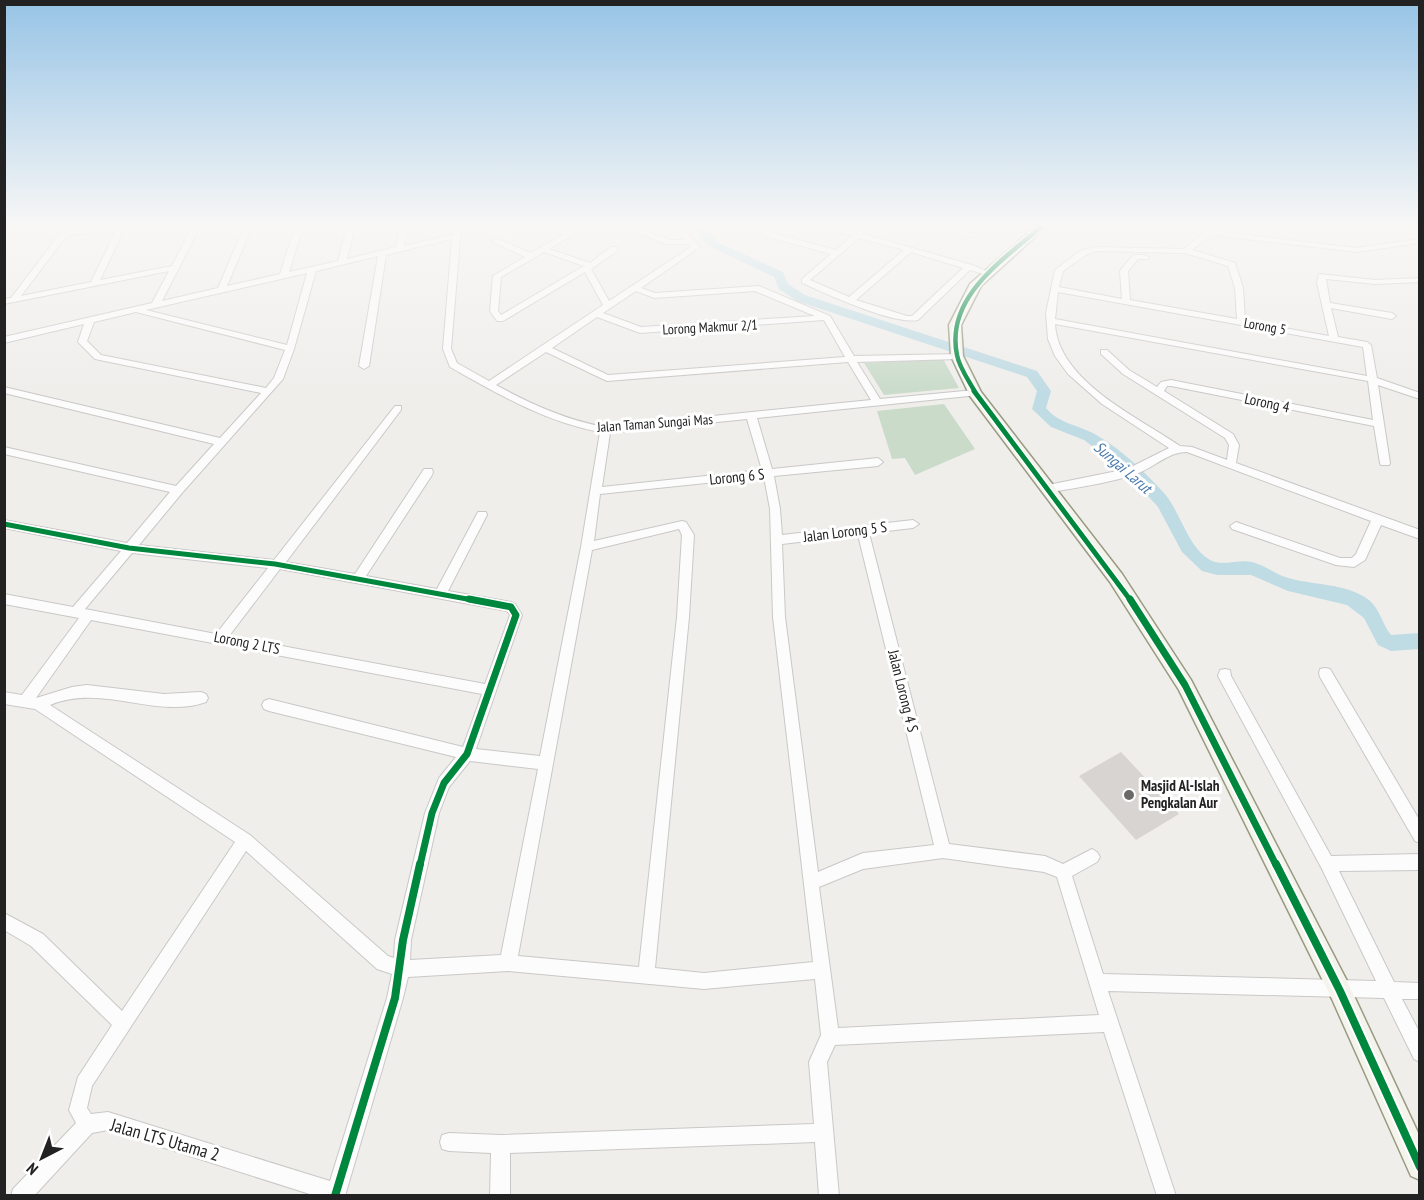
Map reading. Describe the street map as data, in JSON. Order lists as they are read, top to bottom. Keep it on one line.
{"streets":{"street":["Lorong 5","Lorong Makmur 2/1","Lorong 4","Jalan Taman Sungai Mas","Lorong 6 S","Jalan Lorong 5 S","Lorong 2 LTS","Jalan Lorong 4 S","Jalan LTS Utama 2"]},"crossings":[["Jalan Lorong 5 S","Jalan Lorong 4 S"]],"water":["Sungai Larut"],"places":["Masjid Al-Islah Pengkalan Aur"],"north":"bottom left"}
